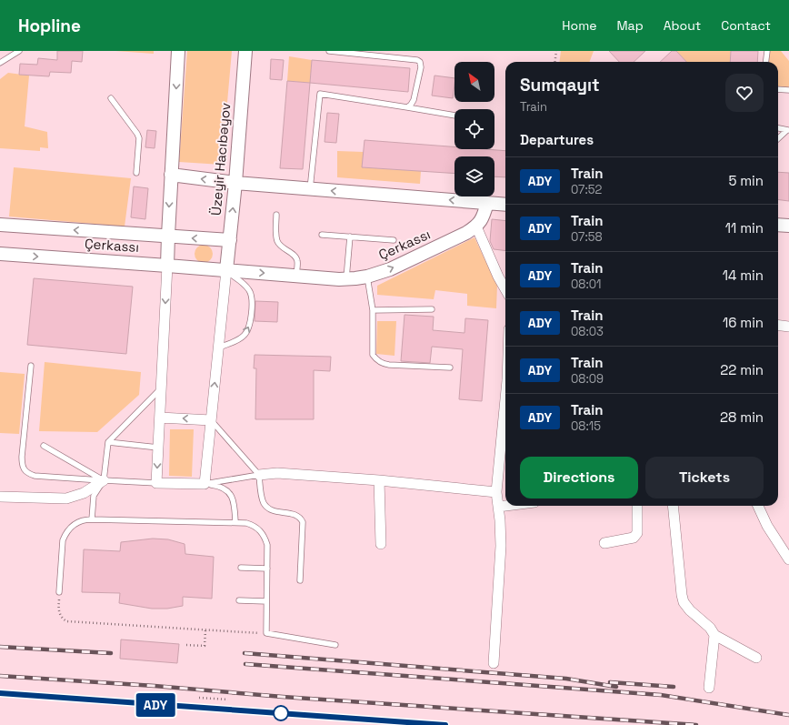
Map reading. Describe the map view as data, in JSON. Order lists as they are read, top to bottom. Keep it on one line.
{"streets":{"street":["Üzeyir Hacıbəyov","Çerkassı"]},"crossings":[["Üzeyir Hacıbəyov","Çerkassı"]],"north":"top left","page":{"header":"Hopline","nav":["Home","Map","About","Contact"],"on_map":"ADY","heading":[["Sumqayıt","Train"],"Departures"],"list":[{"mark":"ADY","name":"Train","note":"07:52","value":"5 min"},{"mark":"ADY","name":"Train","note":"07:58","value":"11 min"},{"mark":"ADY","name":"Train","note":"08:01","value":"14 min"},{"mark":"ADY","name":"Train","note":"08:03","value":"16 min"},{"mark":"ADY","name":"Train","note":"08:09","value":"22 min"},{"mark":"ADY","name":"Train","note":"08:15","value":"28 min"}],"buttons":["Directions","Tickets"]}}
